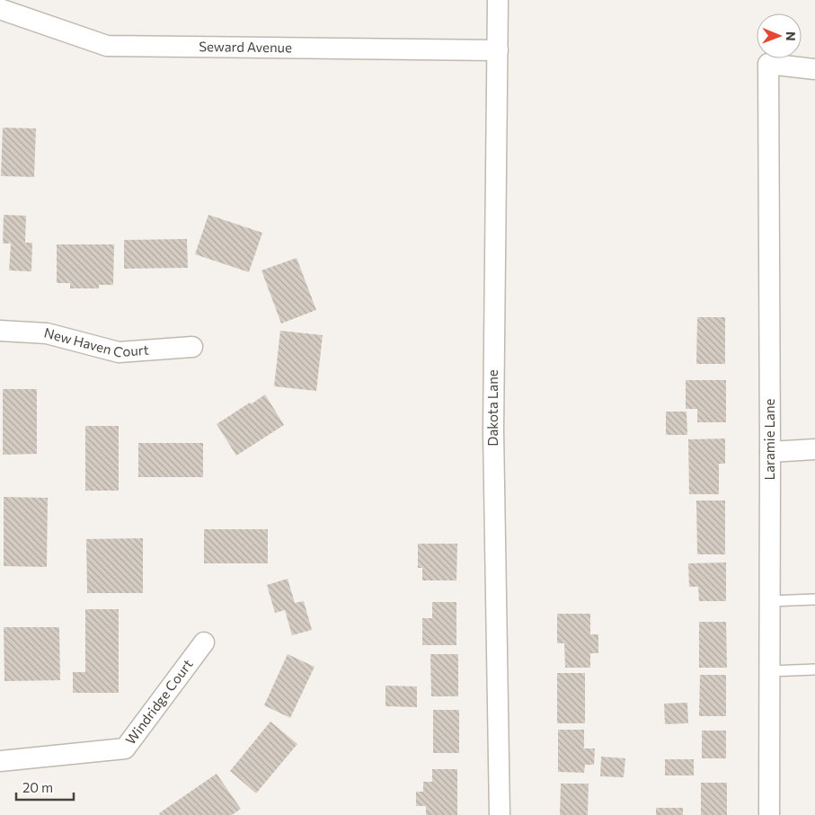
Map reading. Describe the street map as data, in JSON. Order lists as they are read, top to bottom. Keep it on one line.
{"streets":{"street":["Seward Avenue","New Haven Court","Dakota Lane","Laramie Lane","Windridge Court"]},"crossings":[["Seward Avenue","Dakota Lane"]],"scale_bar":"20 m","north":"right"}
